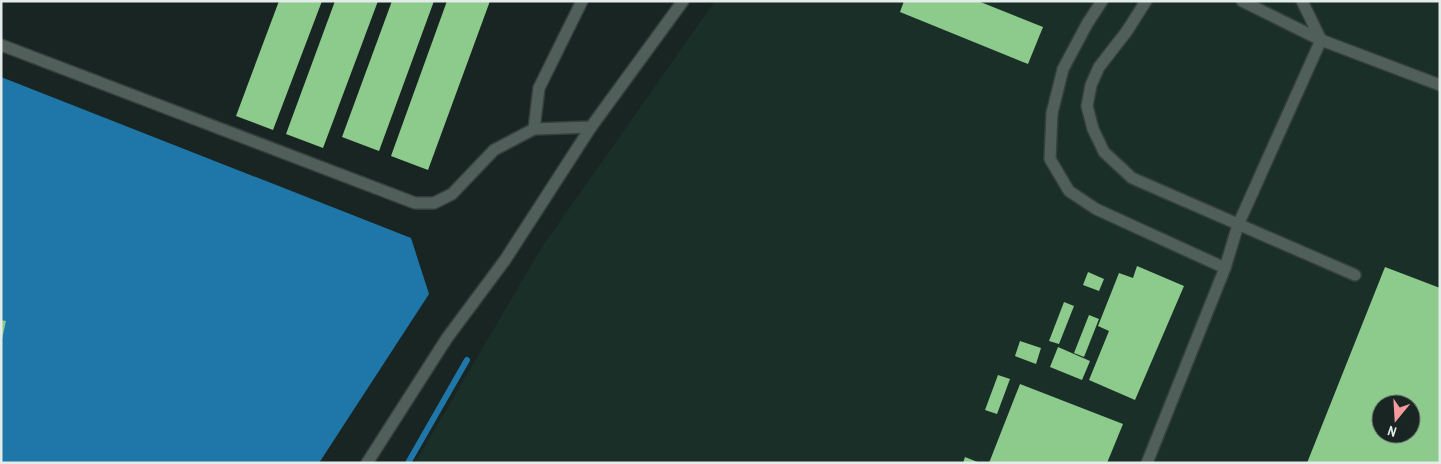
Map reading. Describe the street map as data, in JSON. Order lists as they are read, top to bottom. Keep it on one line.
{"north":"bottom"}
